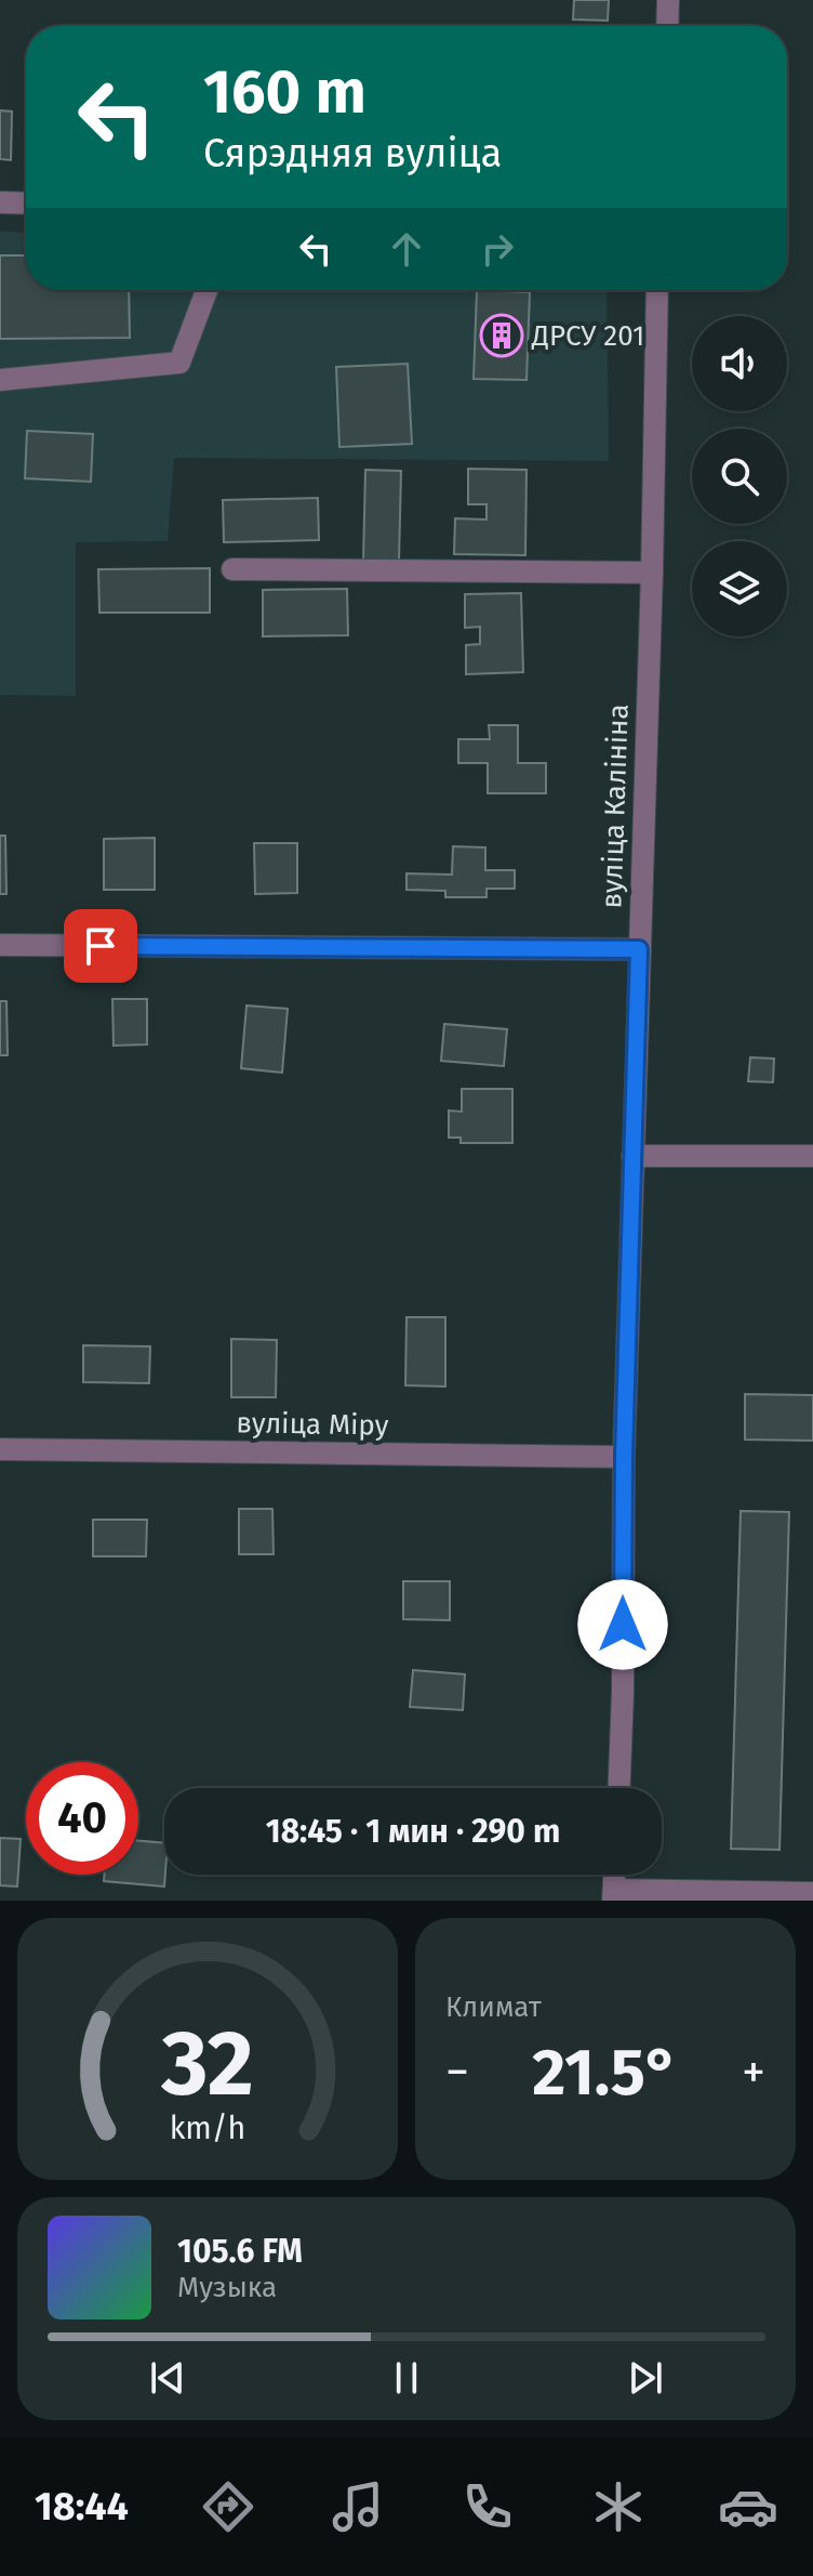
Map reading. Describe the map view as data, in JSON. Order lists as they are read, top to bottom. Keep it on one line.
{"streets":{"street":["вуліца Калініна","вуліца Міру"]},"crossings":[["вуліца Калініна","вуліца Міру"]],"places":{"building":["ДРСУ 201"]},"page":{"turn":["160 m","Сярэдняя вуліца"],"limit":"40","trip":"18:45 · 1 мин · 290 m","tile":"Климат","heat":["−","21.5°","+"],"song":["105.6 FM","Музыка"],"tabs":"18:44","gauge":["32","km/h"]}}
